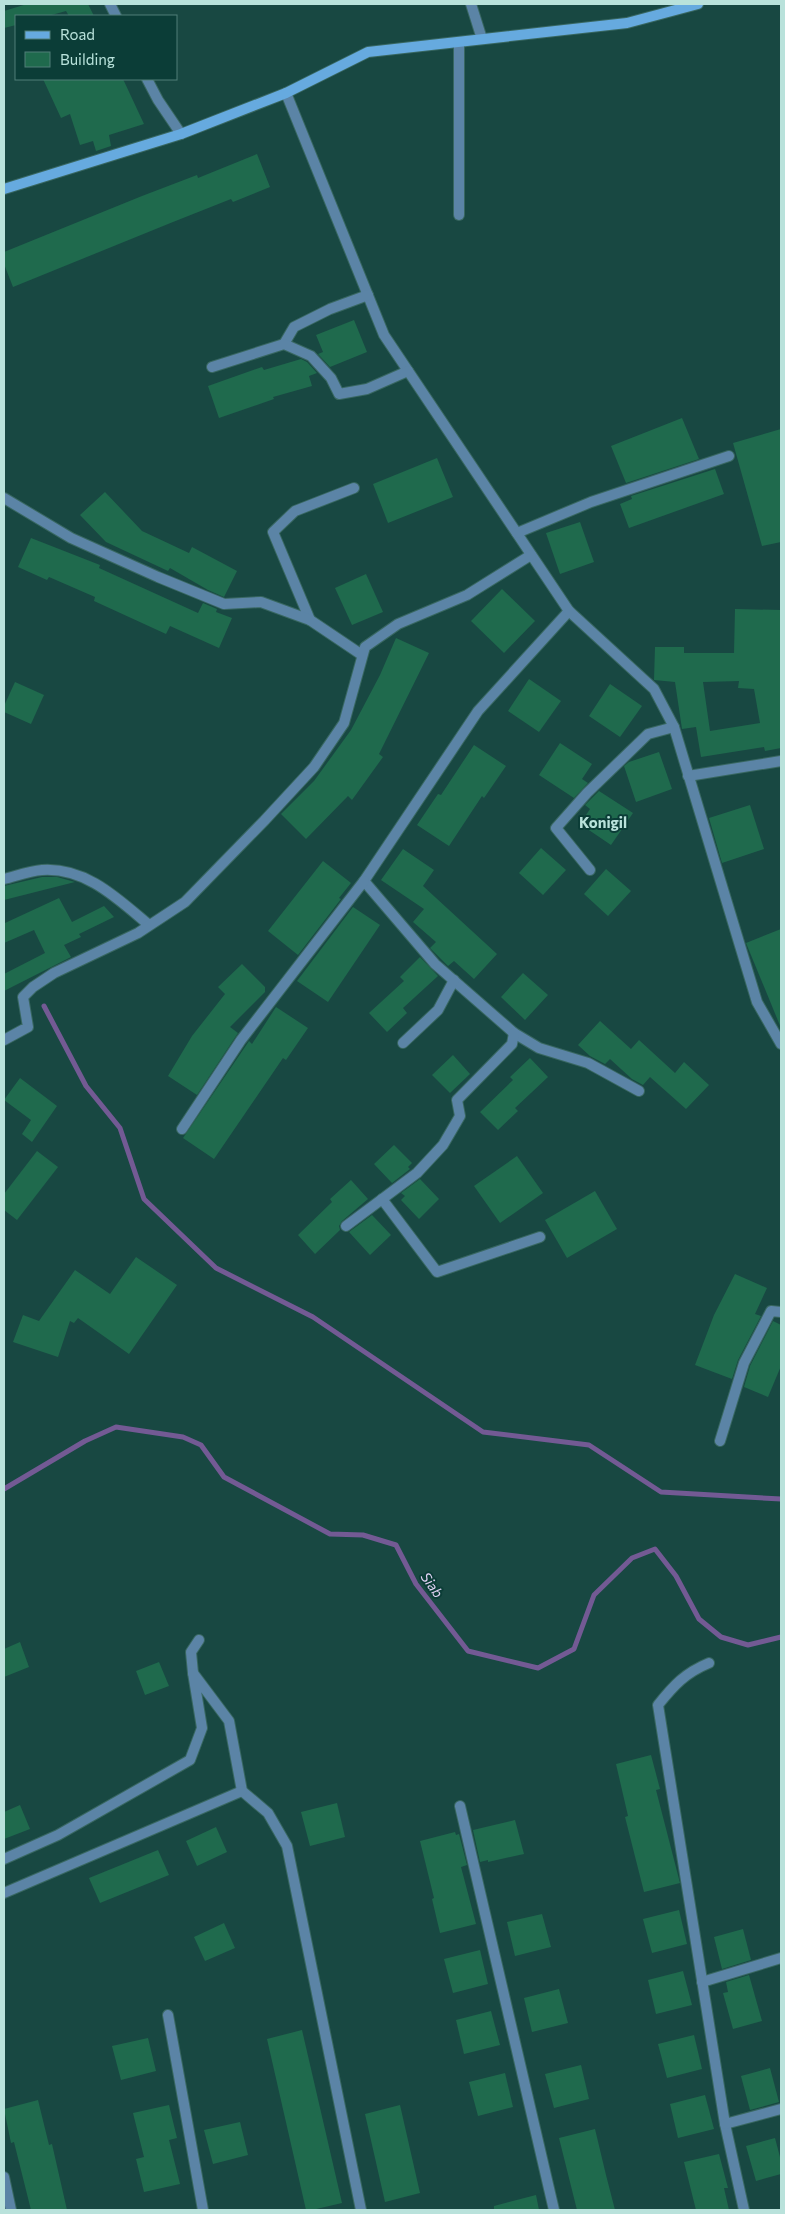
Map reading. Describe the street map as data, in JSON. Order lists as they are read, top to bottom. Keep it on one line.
{"districts":["Konigil"],"water":["Siab"],"legend":["Road","Building"]}
